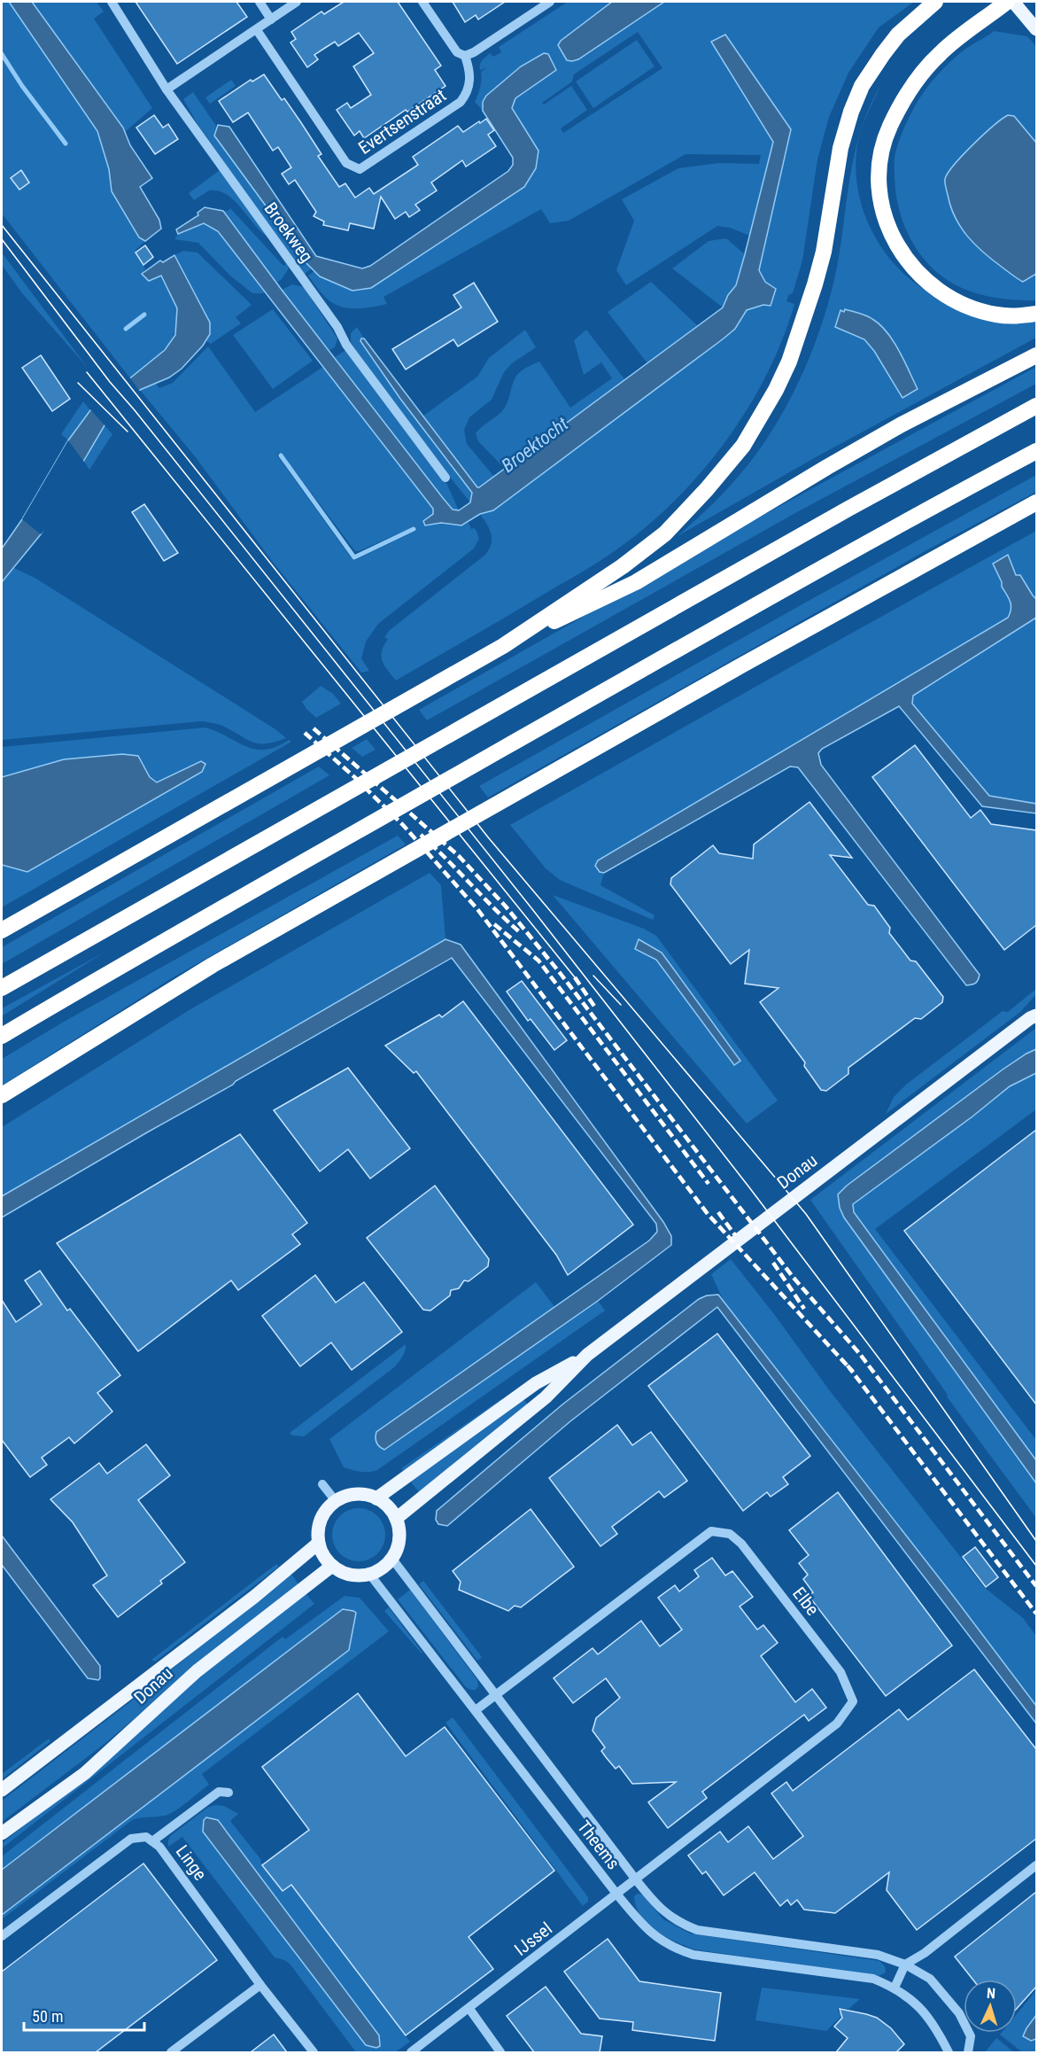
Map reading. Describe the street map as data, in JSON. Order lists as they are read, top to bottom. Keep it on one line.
{"streets":{"main road":["Donau"],"street":["Evertsenstraat","Broekweg","Elbe","Theems","Linge","IJssel"]},"crossings":[["Donau","Theems"],["Elbe","Theems"],["Elbe","IJssel"],["Theems","IJssel"]],"water":["Broektocht"],"scale_bar":"50 m","north":"top"}
